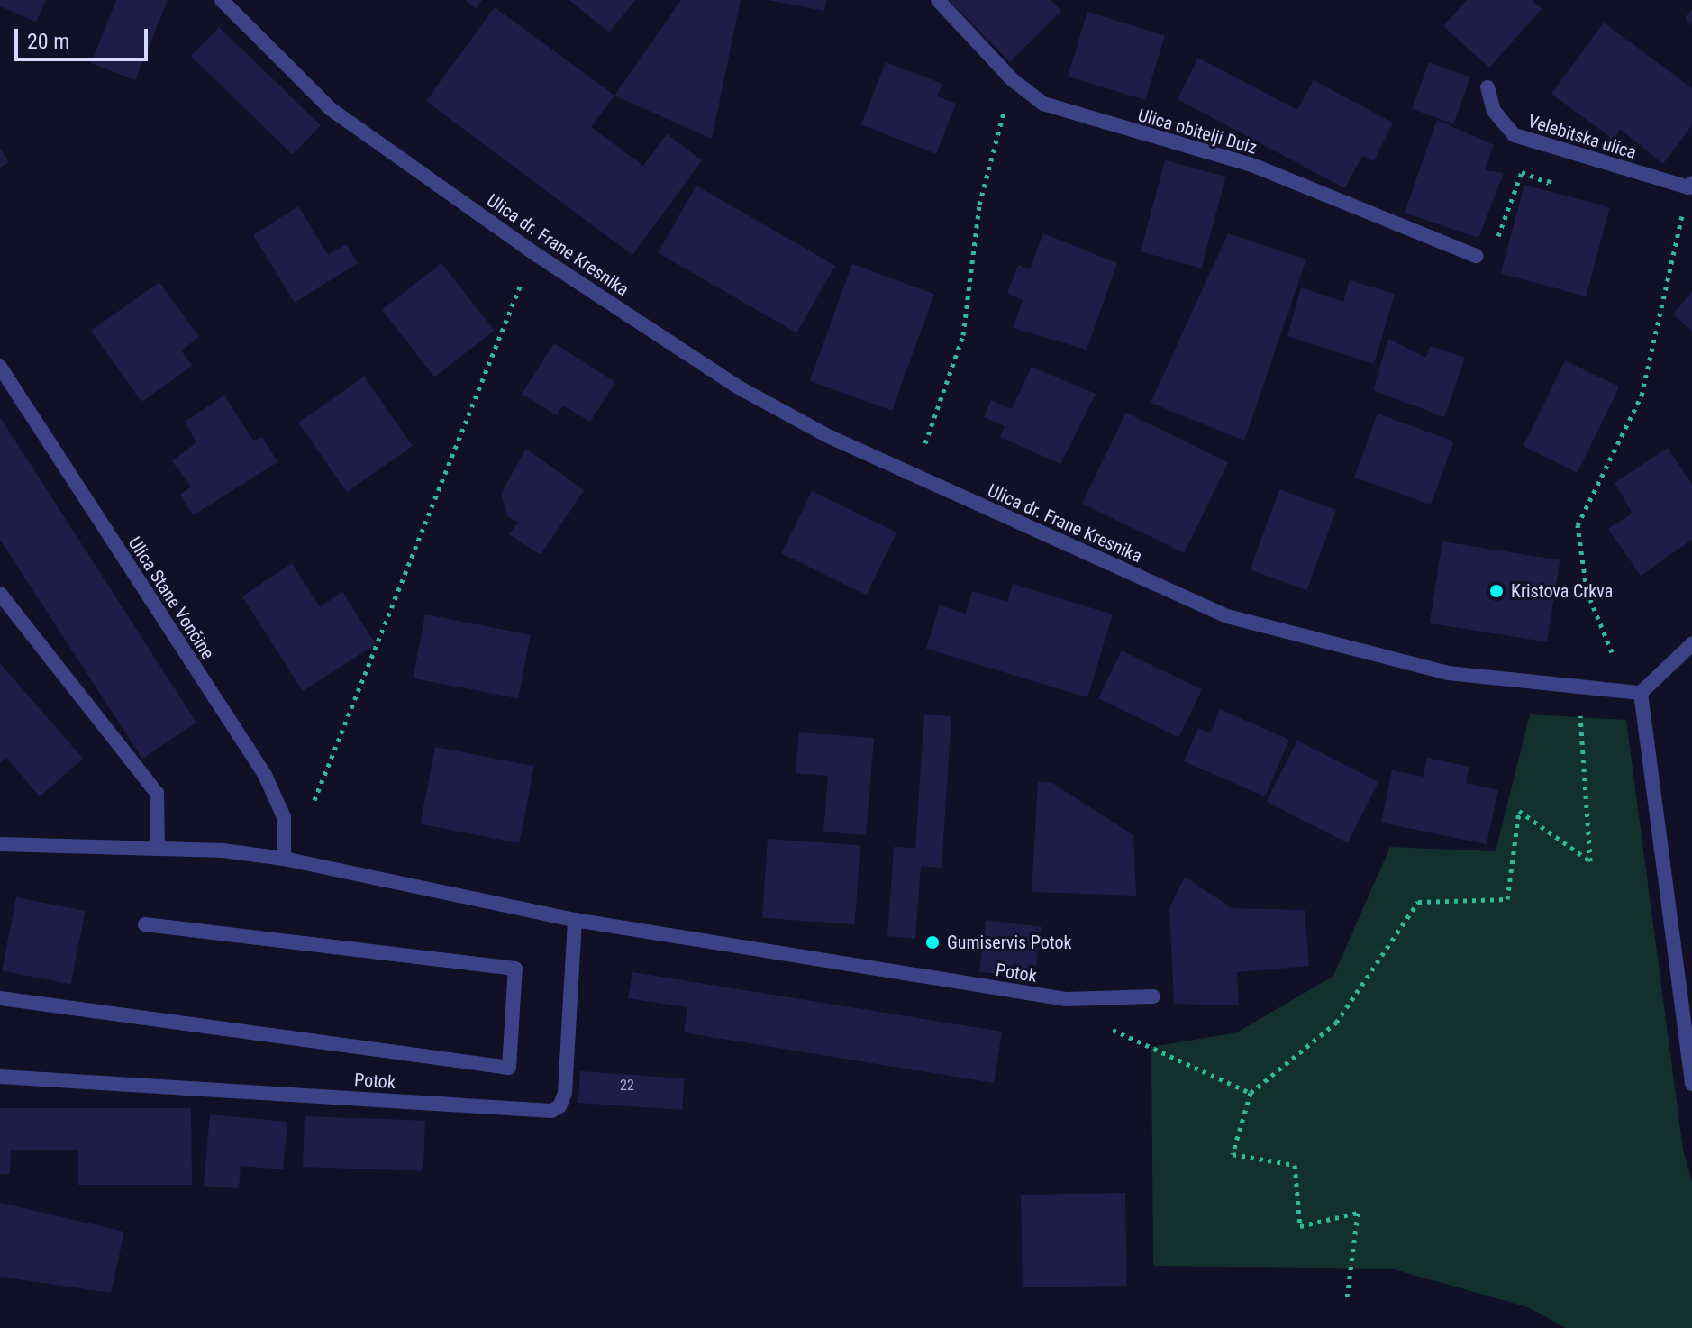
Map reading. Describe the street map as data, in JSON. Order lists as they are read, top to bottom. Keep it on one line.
{"streets":{"street":["Ulica obitelji Duiz","Velebitska ulica","Ulica dr. Frane Kresnika","Ulica Stane Vončine","Potok"]},"crossings":[["Ulica Stane Vončine","Potok"]],"places":["Kristova Crkva","Gumiservis Potok"],"house_numbers":["22"],"scale_bar":"20 m"}
